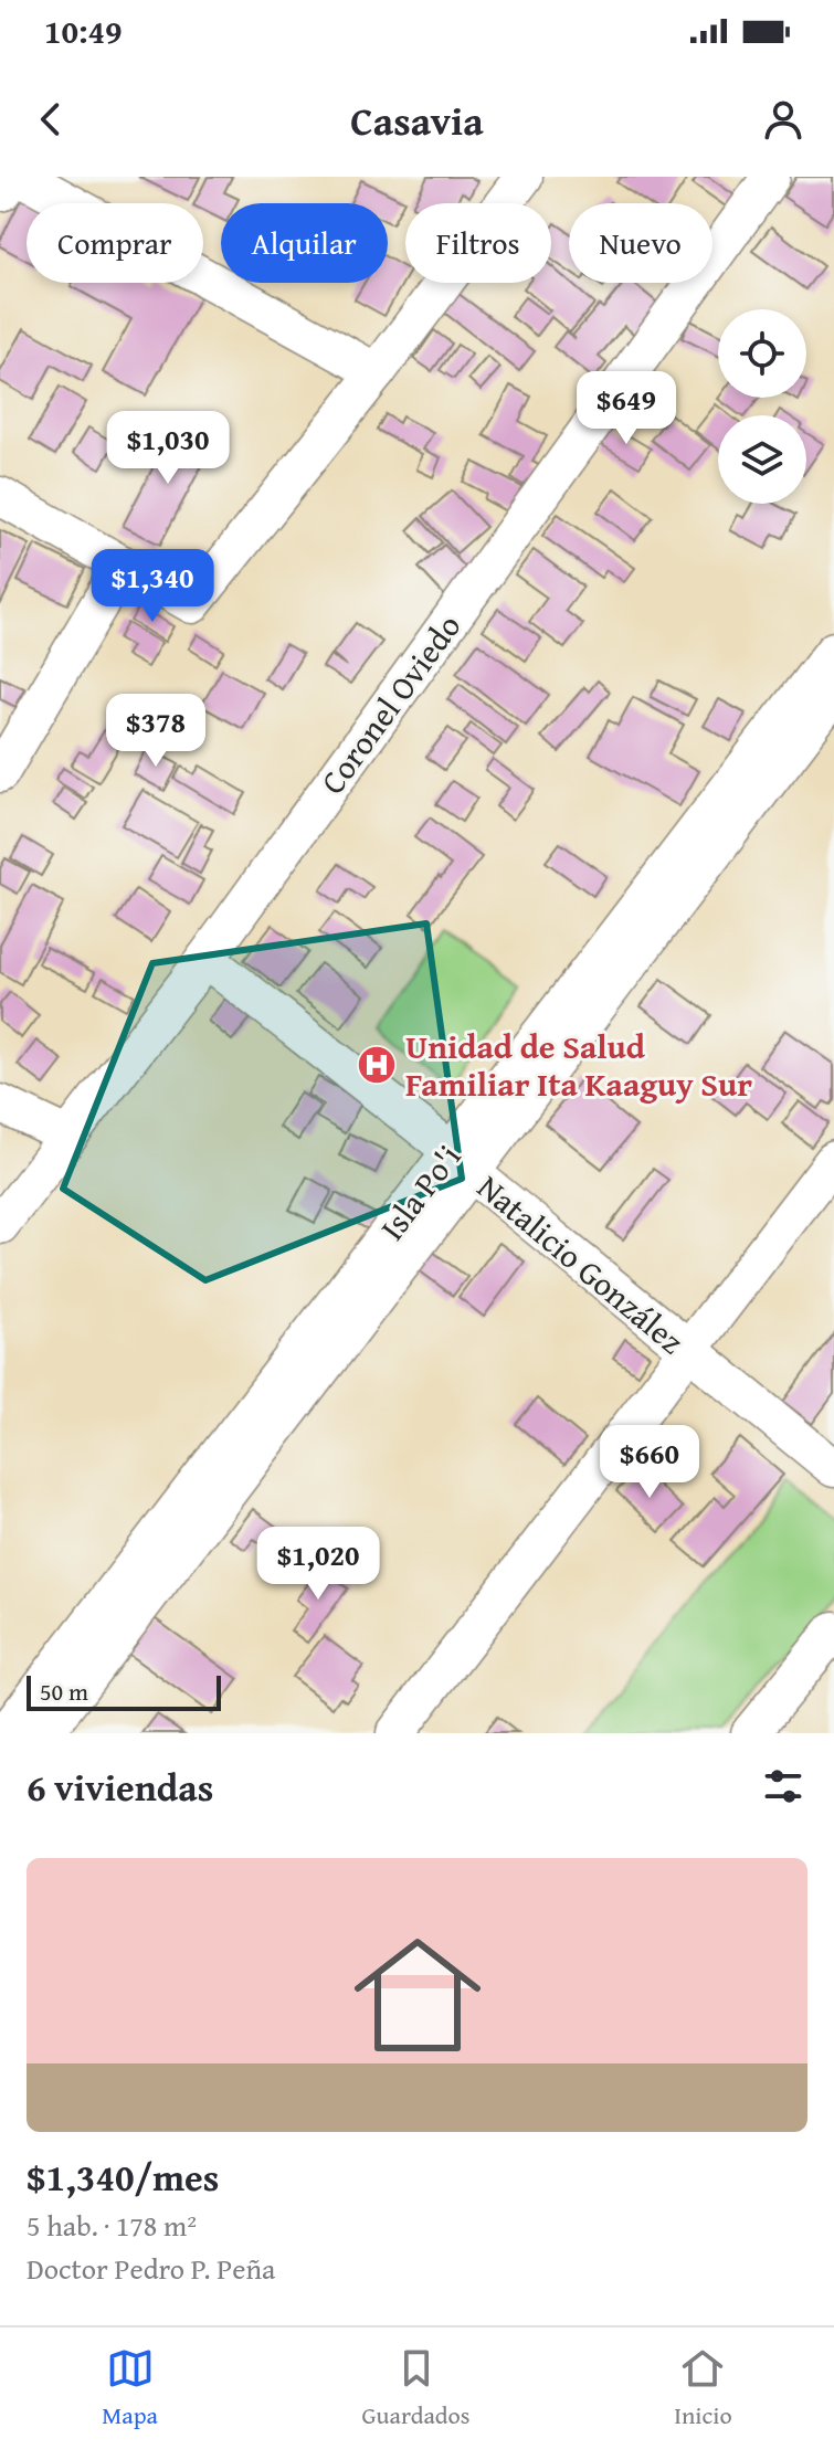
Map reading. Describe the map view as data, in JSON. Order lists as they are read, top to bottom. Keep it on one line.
{"streets":{"street":["Coronel Oviedo","Isla Po'i","Natalicio González"]},"crossings":[["Coronel Oviedo","Natalicio González"],["Isla Po'i","Natalicio González"]],"places":{"hospital":["Unidad de Salud Familiar Ita Kaaguy Sur"]},"scale_bar":"50 m","page":{"status":"10:49","header":"Casavia","chip":["Comprar","Alquilar","Filtros","Nuevo"],"price":["$649","$1,030","$1,340","$378","$660","$1,020"],"scale":"50 m","heading":"6 viviendas","list":[{"name":"$1,340/mes","note":"5 hab. · 178 m² · Doctor Pedro P. Peña"}],"tabs":["Mapa","Guardados","Inicio"]}}
